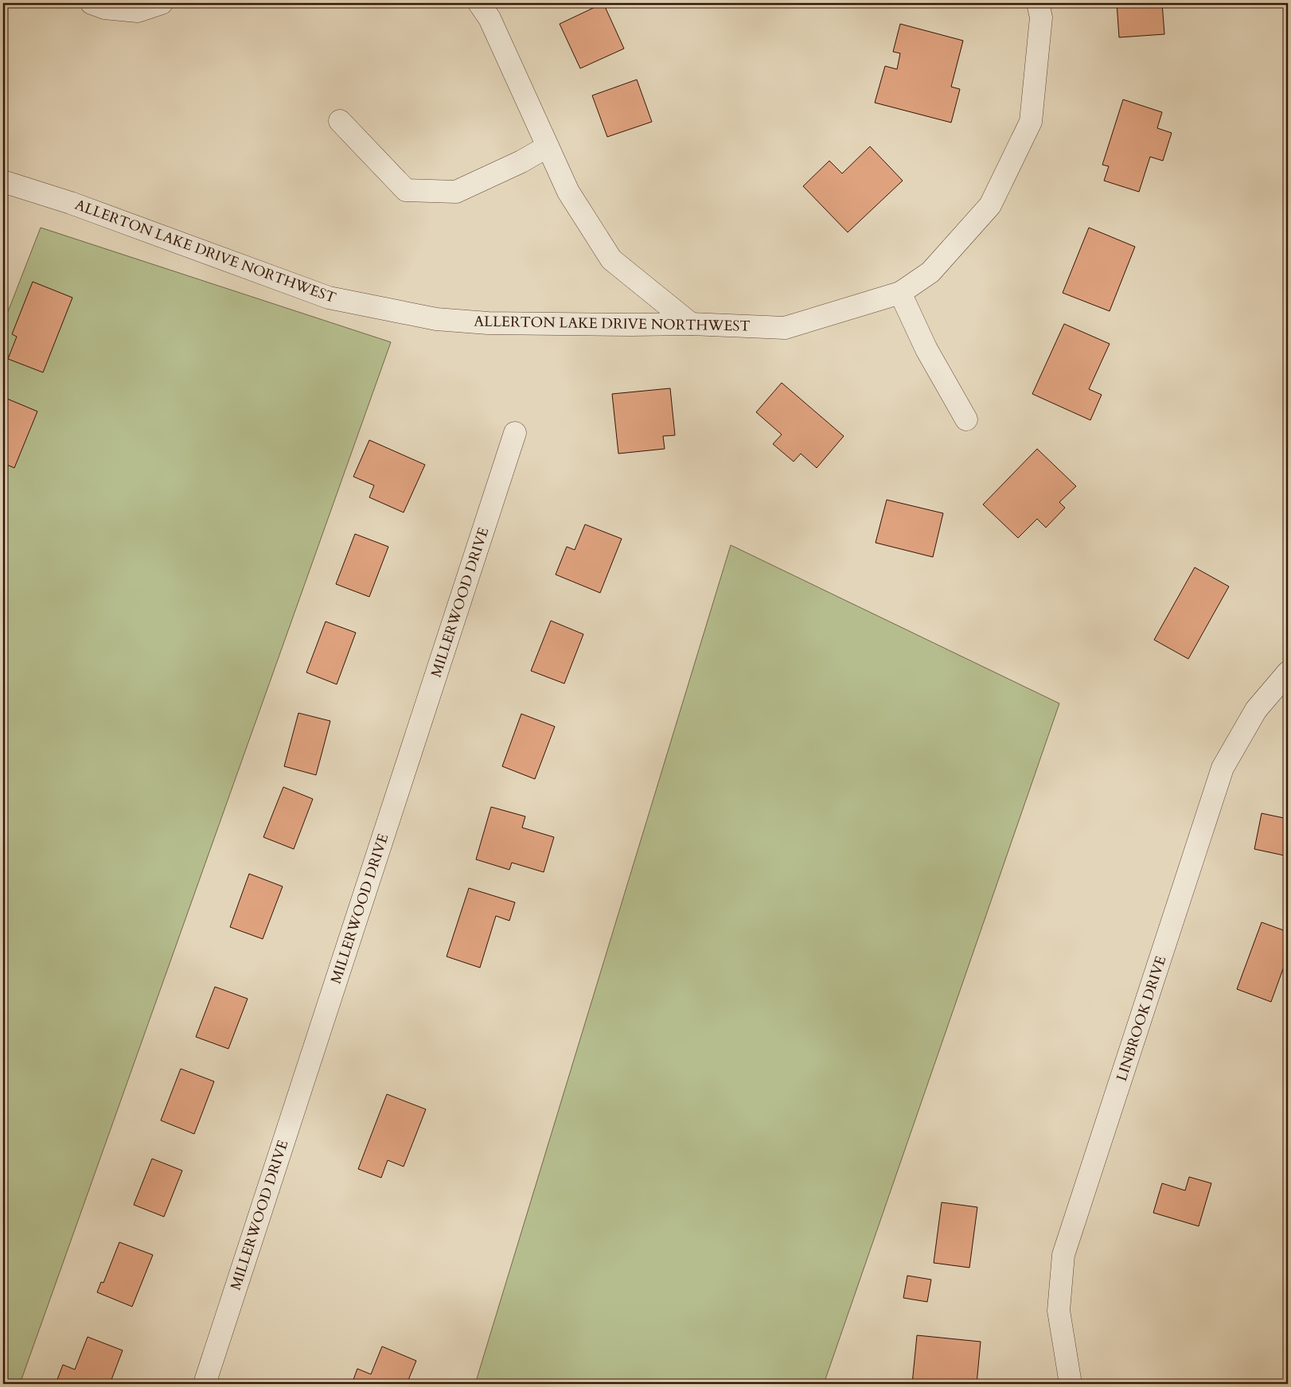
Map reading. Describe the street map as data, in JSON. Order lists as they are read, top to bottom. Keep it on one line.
{"streets":{"street":["ALLERTON LAKE DRIVE NORTHWEST","MILLERWOOD DRIVE","LINBROOK DRIVE"]}}
